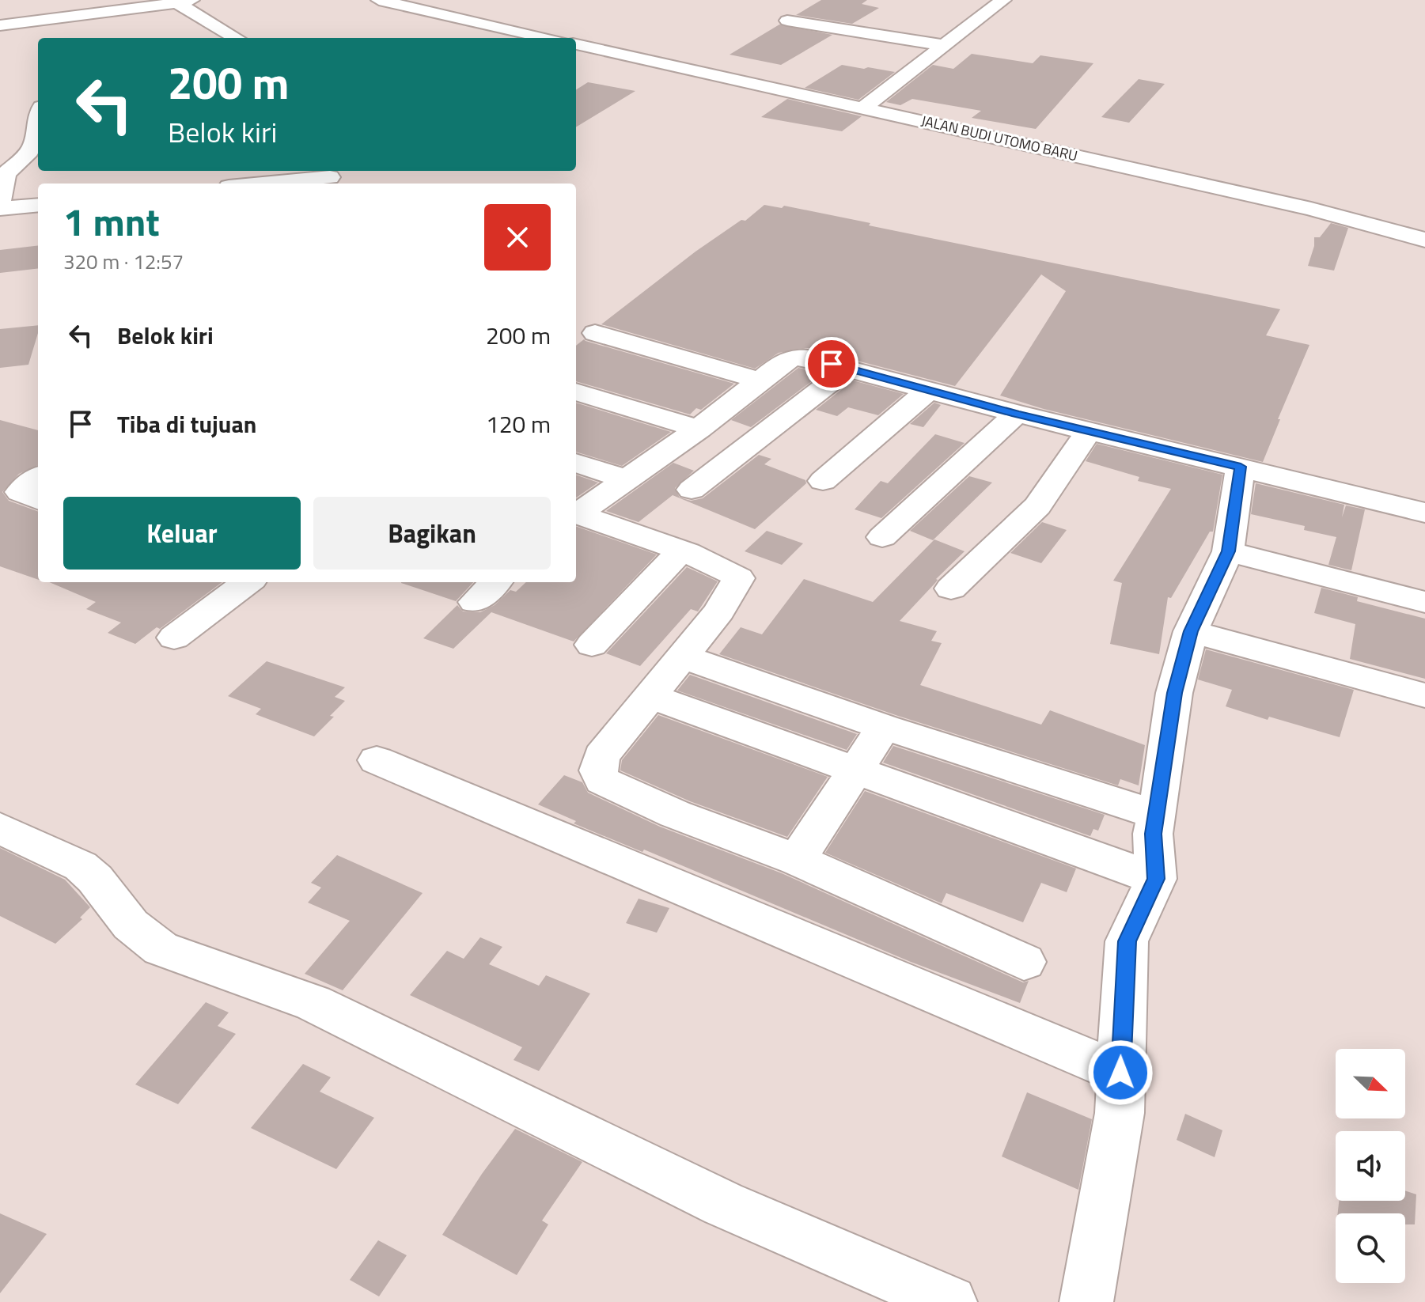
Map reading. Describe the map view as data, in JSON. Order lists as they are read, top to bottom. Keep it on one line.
{"streets":{"street":["JALAN BUDI UTOMO BARU"]},"north":"bottom right","page":{"turn":["200 m","Belok kiri"],"heading":["1 mnt","320 m · 12:57"],"list":[{"name":"Belok kiri","value":"200 m"},{"name":"Tiba di tujuan","value":"120 m"}],"buttons":["Keluar","Bagikan"]}}
